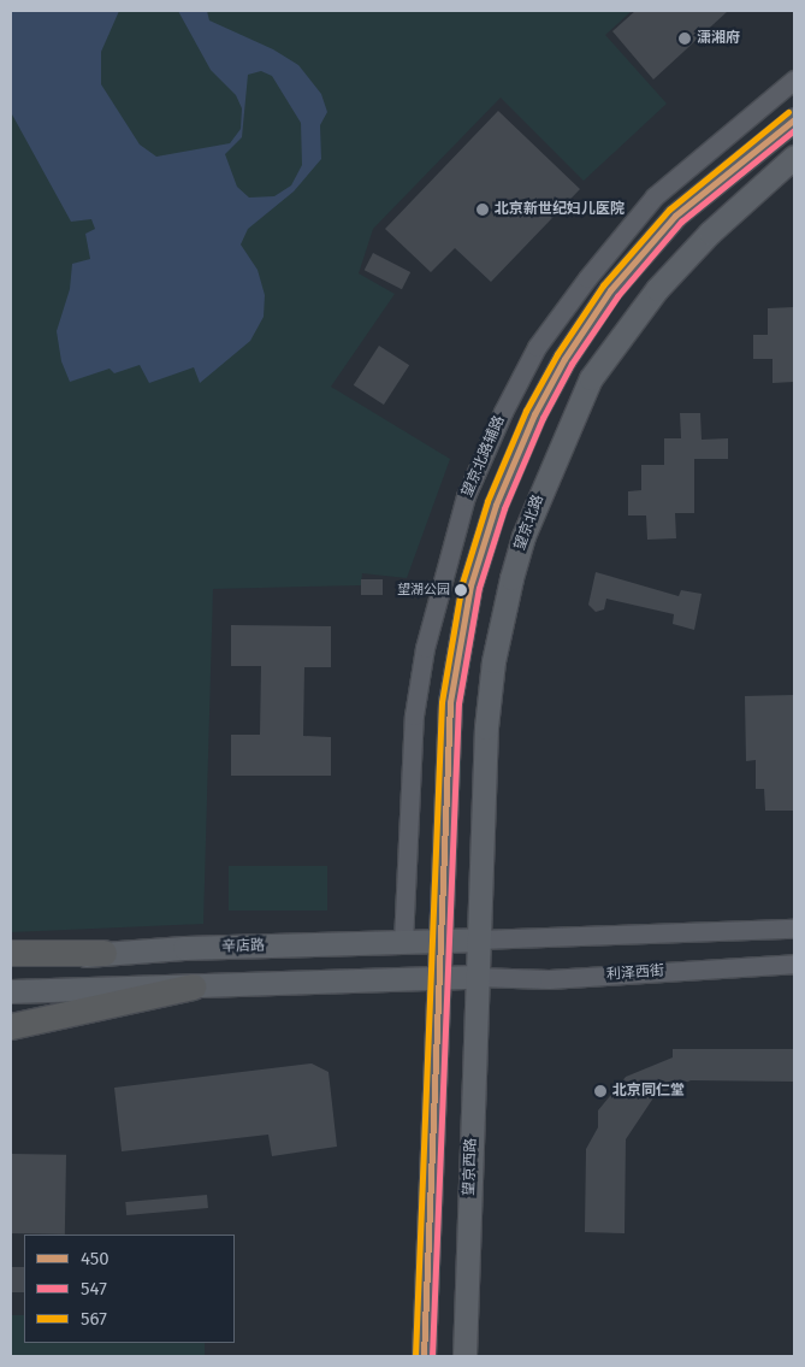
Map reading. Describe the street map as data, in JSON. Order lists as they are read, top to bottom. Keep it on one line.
{"streets":{"main road":["望京北路","辛店路","望京西路"],"street":["望京北路辅路","利泽西街"]},"crossings":[["望京北路辅路","辛店路"],["望京北路","辛店路"],["望京北路","利泽西街"],["望京北路","望京西路"],["利泽西街","望京西路"]],"places":["潇湘府","北京新世纪妇儿医院","望湖公园","北京同仁堂"],"lines":["transit line 567","transit line 450","transit line 547"],"legend":["450","547","567"]}
